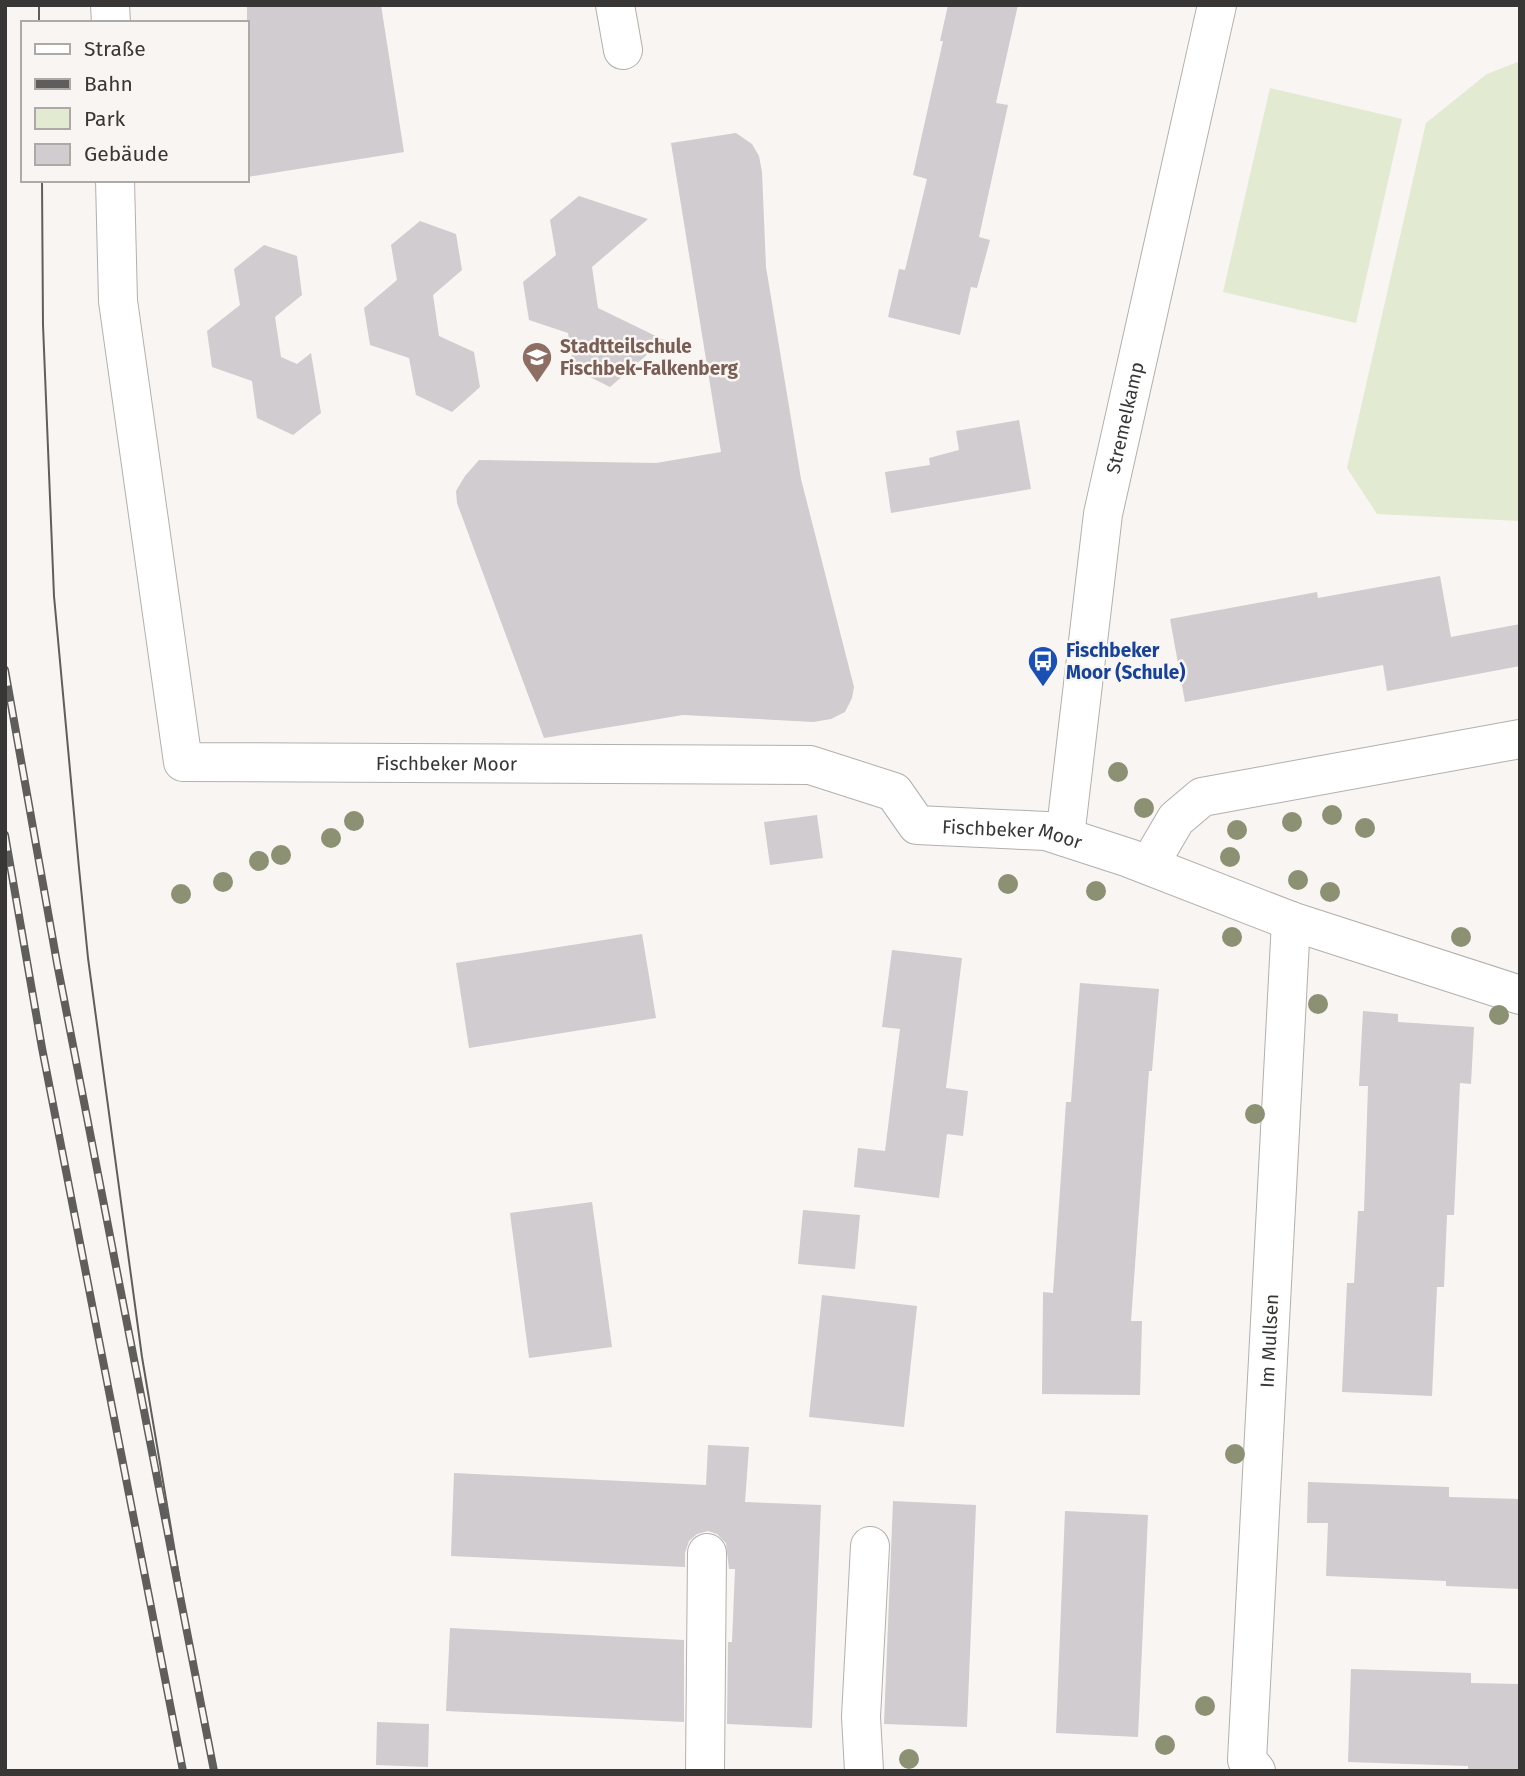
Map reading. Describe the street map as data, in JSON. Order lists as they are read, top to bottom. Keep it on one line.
{"streets":{"street":["Stremelkamp","Fischbeker Moor","Im Mullsen"]},"crossings":[["Stremelkamp","Fischbeker Moor"],["Fischbeker Moor","Im Mullsen"]],"places":{"school or university":["Stadtteilschule Fischbek-Falkenberg"],"bus stop":["Fischbeker Moor (Schule)"]},"legend":["Straße","Bahn","Park","Gebäude"]}
